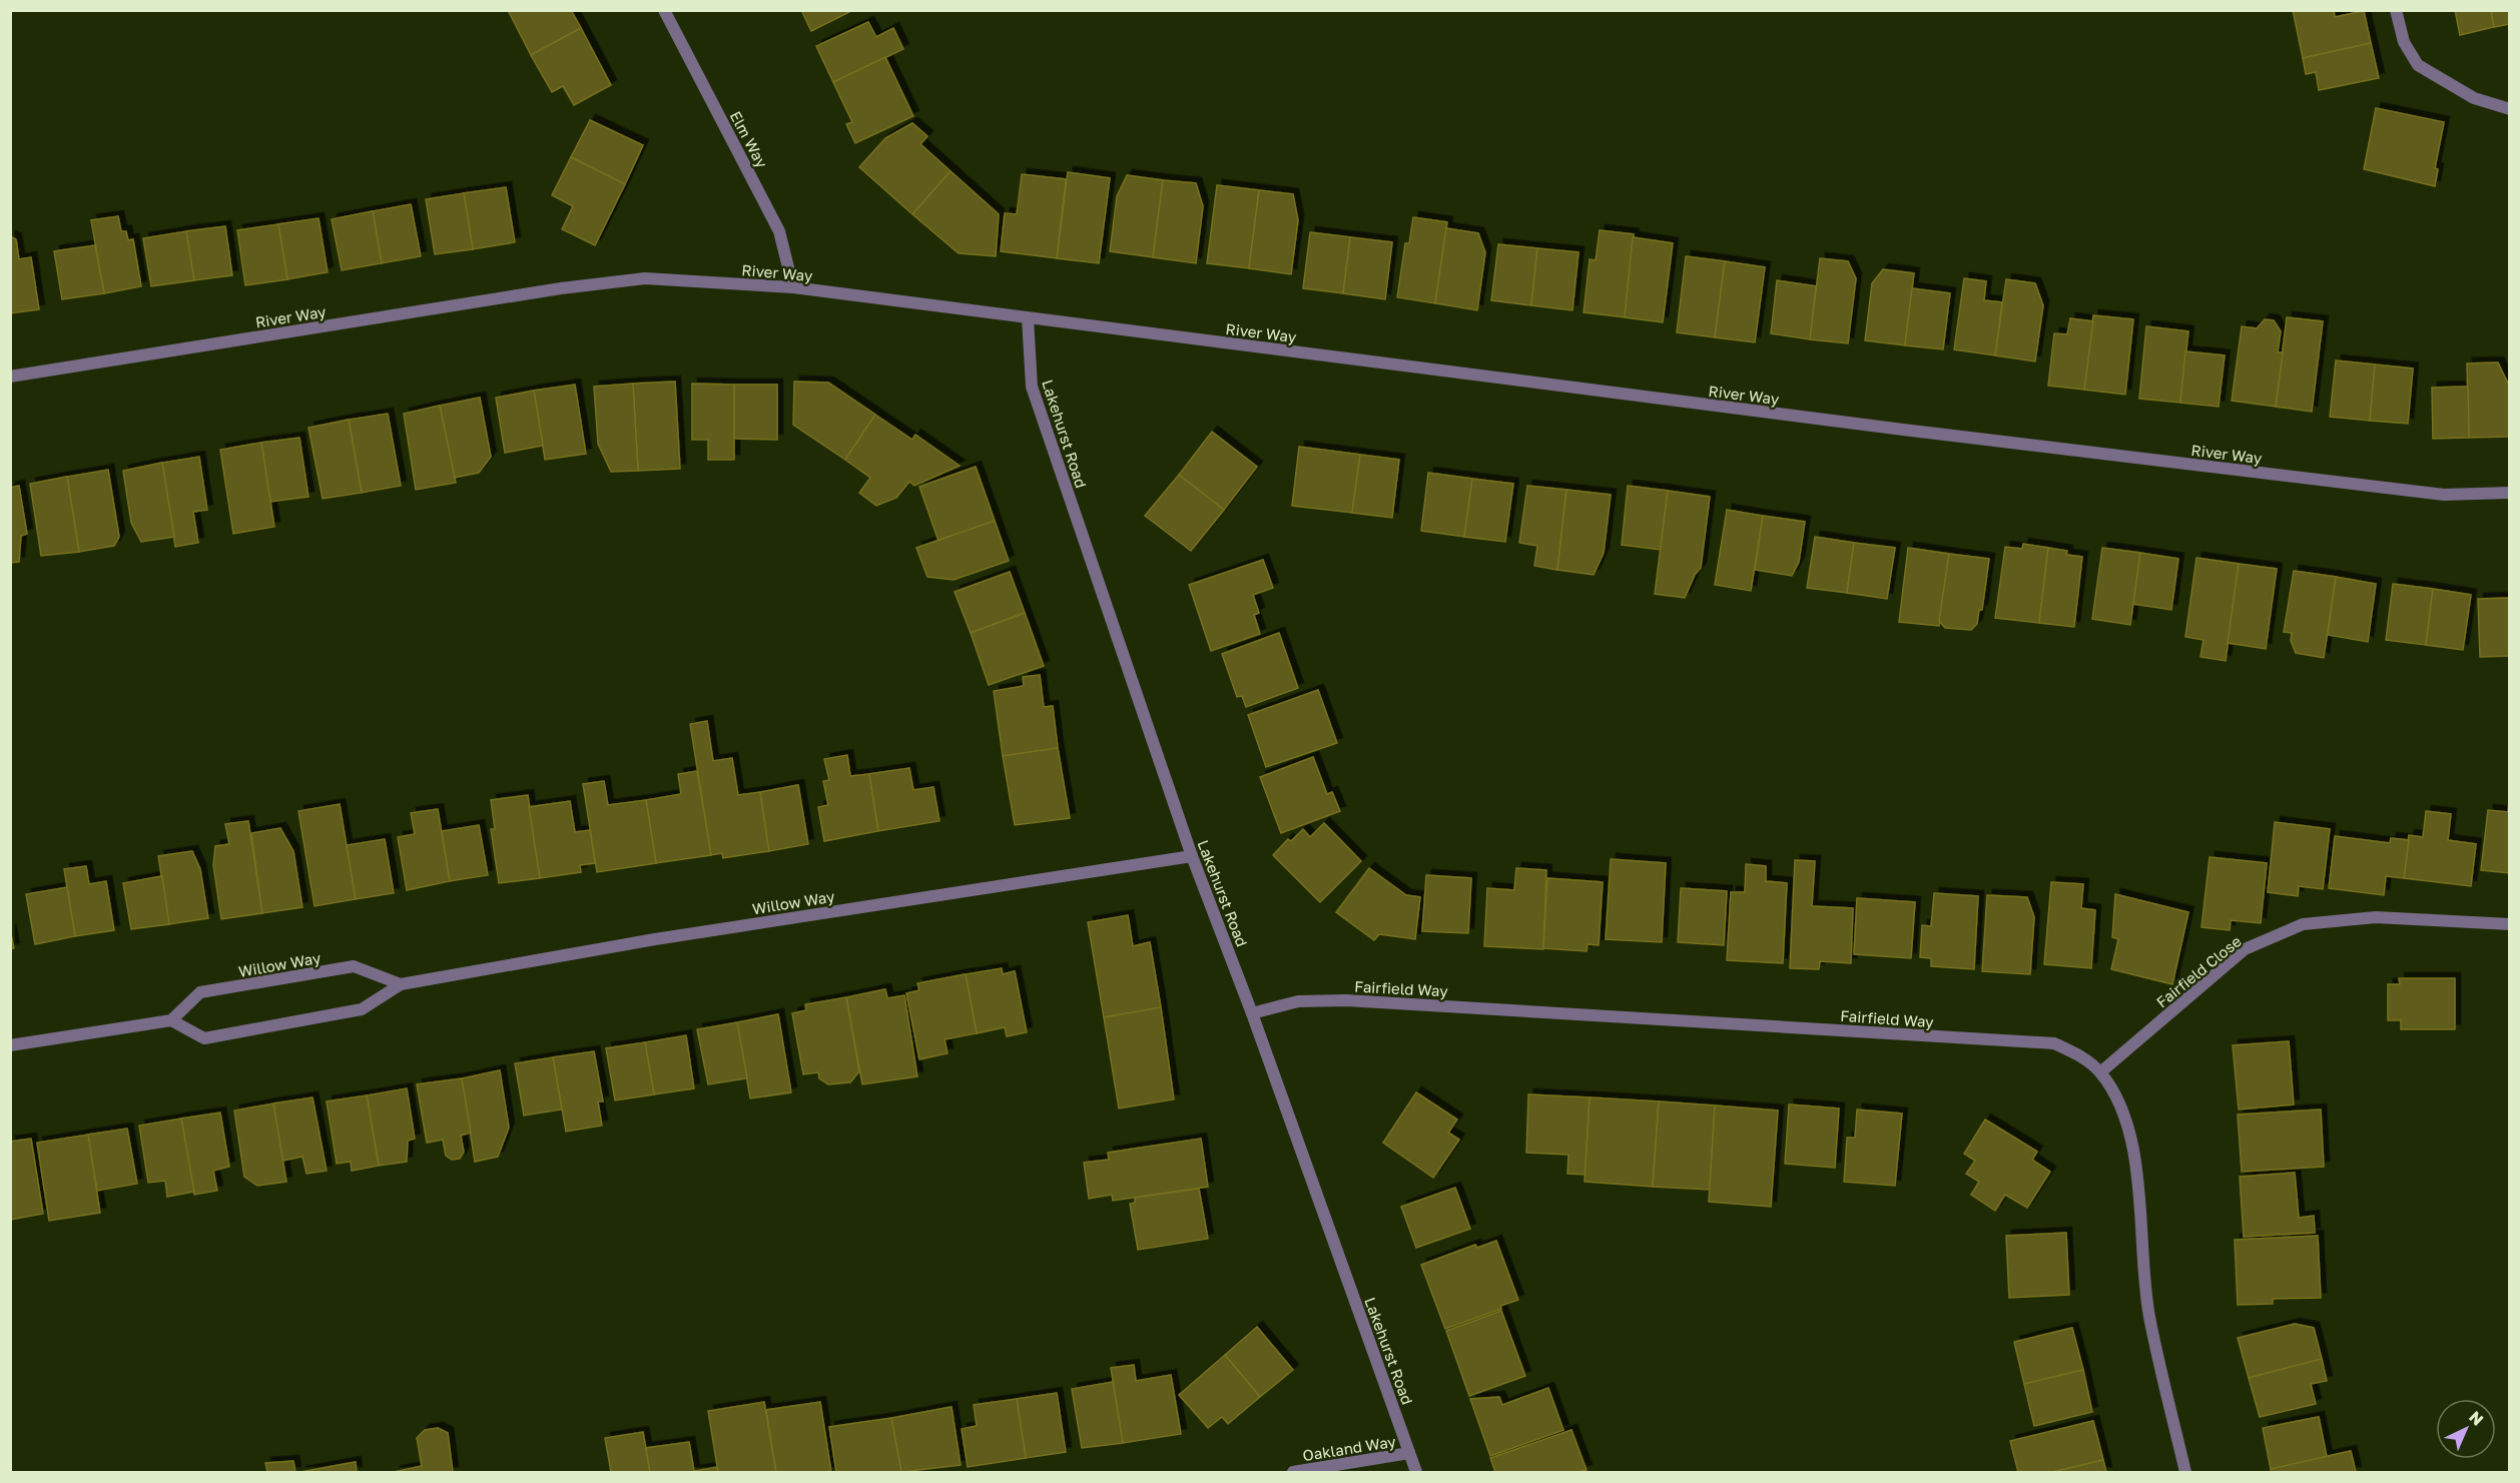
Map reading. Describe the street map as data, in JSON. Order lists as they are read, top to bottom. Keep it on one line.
{"streets":{"street":["Elm Way","River Way","Lakehurst Road","Willow Way","Fairfield Close","Fairfield Way","Oakland Way"]},"crossings":[["Elm Way","River Way"],["River Way","Lakehurst Road"],["Lakehurst Road","Willow Way"],["Lakehurst Road","Fairfield Way"],["Lakehurst Road","Oakland Way"],["Fairfield Close","Fairfield Way"]],"north":"top right"}
